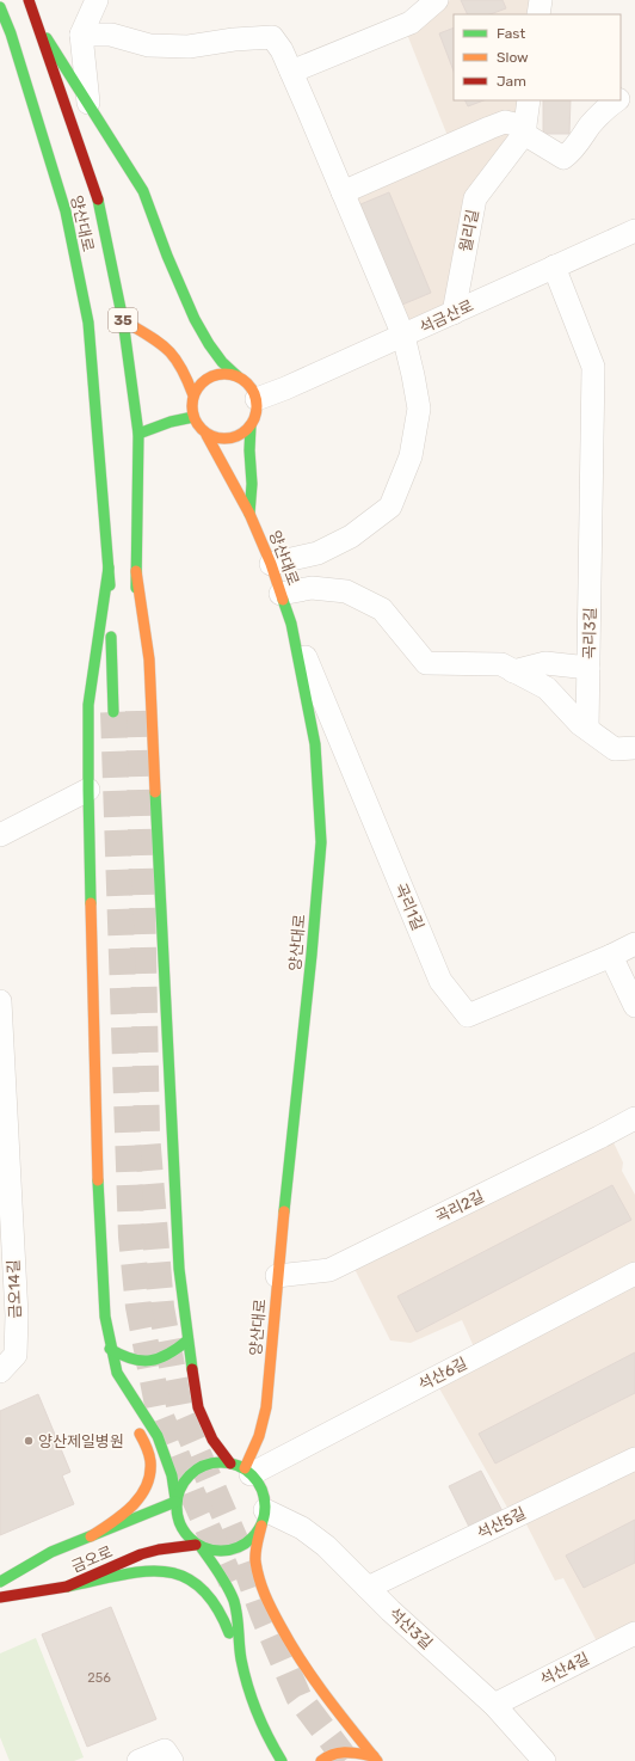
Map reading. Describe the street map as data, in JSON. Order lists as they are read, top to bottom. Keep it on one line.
{"streets":{"main road":["양산대로","35","금오로"],"street":["월리길","석금산로","곡리3길","곡리1길","곡리2길","금오14길","석산6길","석산5길","석산3길","석산4길"]},"crossings":[["양산대로","석금산로"],["양산대로","곡리1길"],["양산대로","곡리2길"],["양산대로","석산6길"],["양산대로","금오로"],["양산대로","석산3길"],["월리길","석금산로"],["석금산로","곡리3길"],["석산6길","금오로"],["석산6길","석산3길"],["석산5길","석산3길"],["금오로","석산3길"],["석산3길","석산4길"]],"places":["양산제일병원"],"house_numbers":["256"],"legend":["Fast","Slow","Jam"]}
